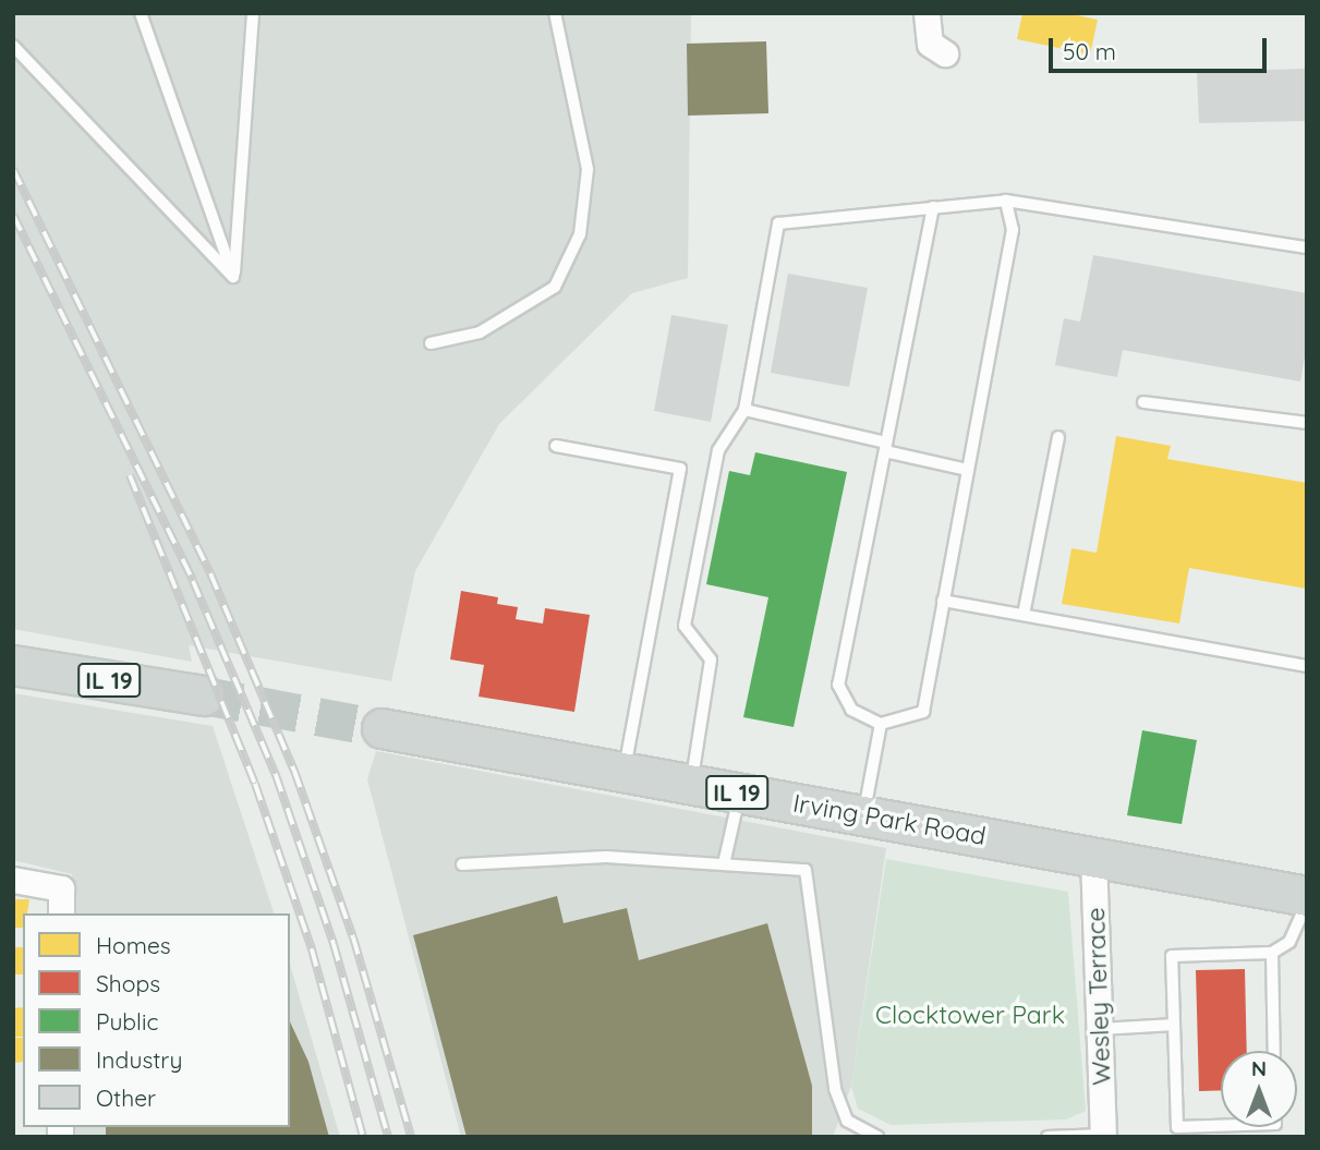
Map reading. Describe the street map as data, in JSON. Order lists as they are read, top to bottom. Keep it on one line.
{"streets":{"main road":["IL 19","Irving Park Road"],"street":["Wesley Terrace"]},"crossings":[["Irving Park Road","Wesley Terrace"]],"parks":["Clocktower Park"],"legend":["Homes","Shops","Public","Industry","Other"],"scale_bar":"50 m","north":"top"}
